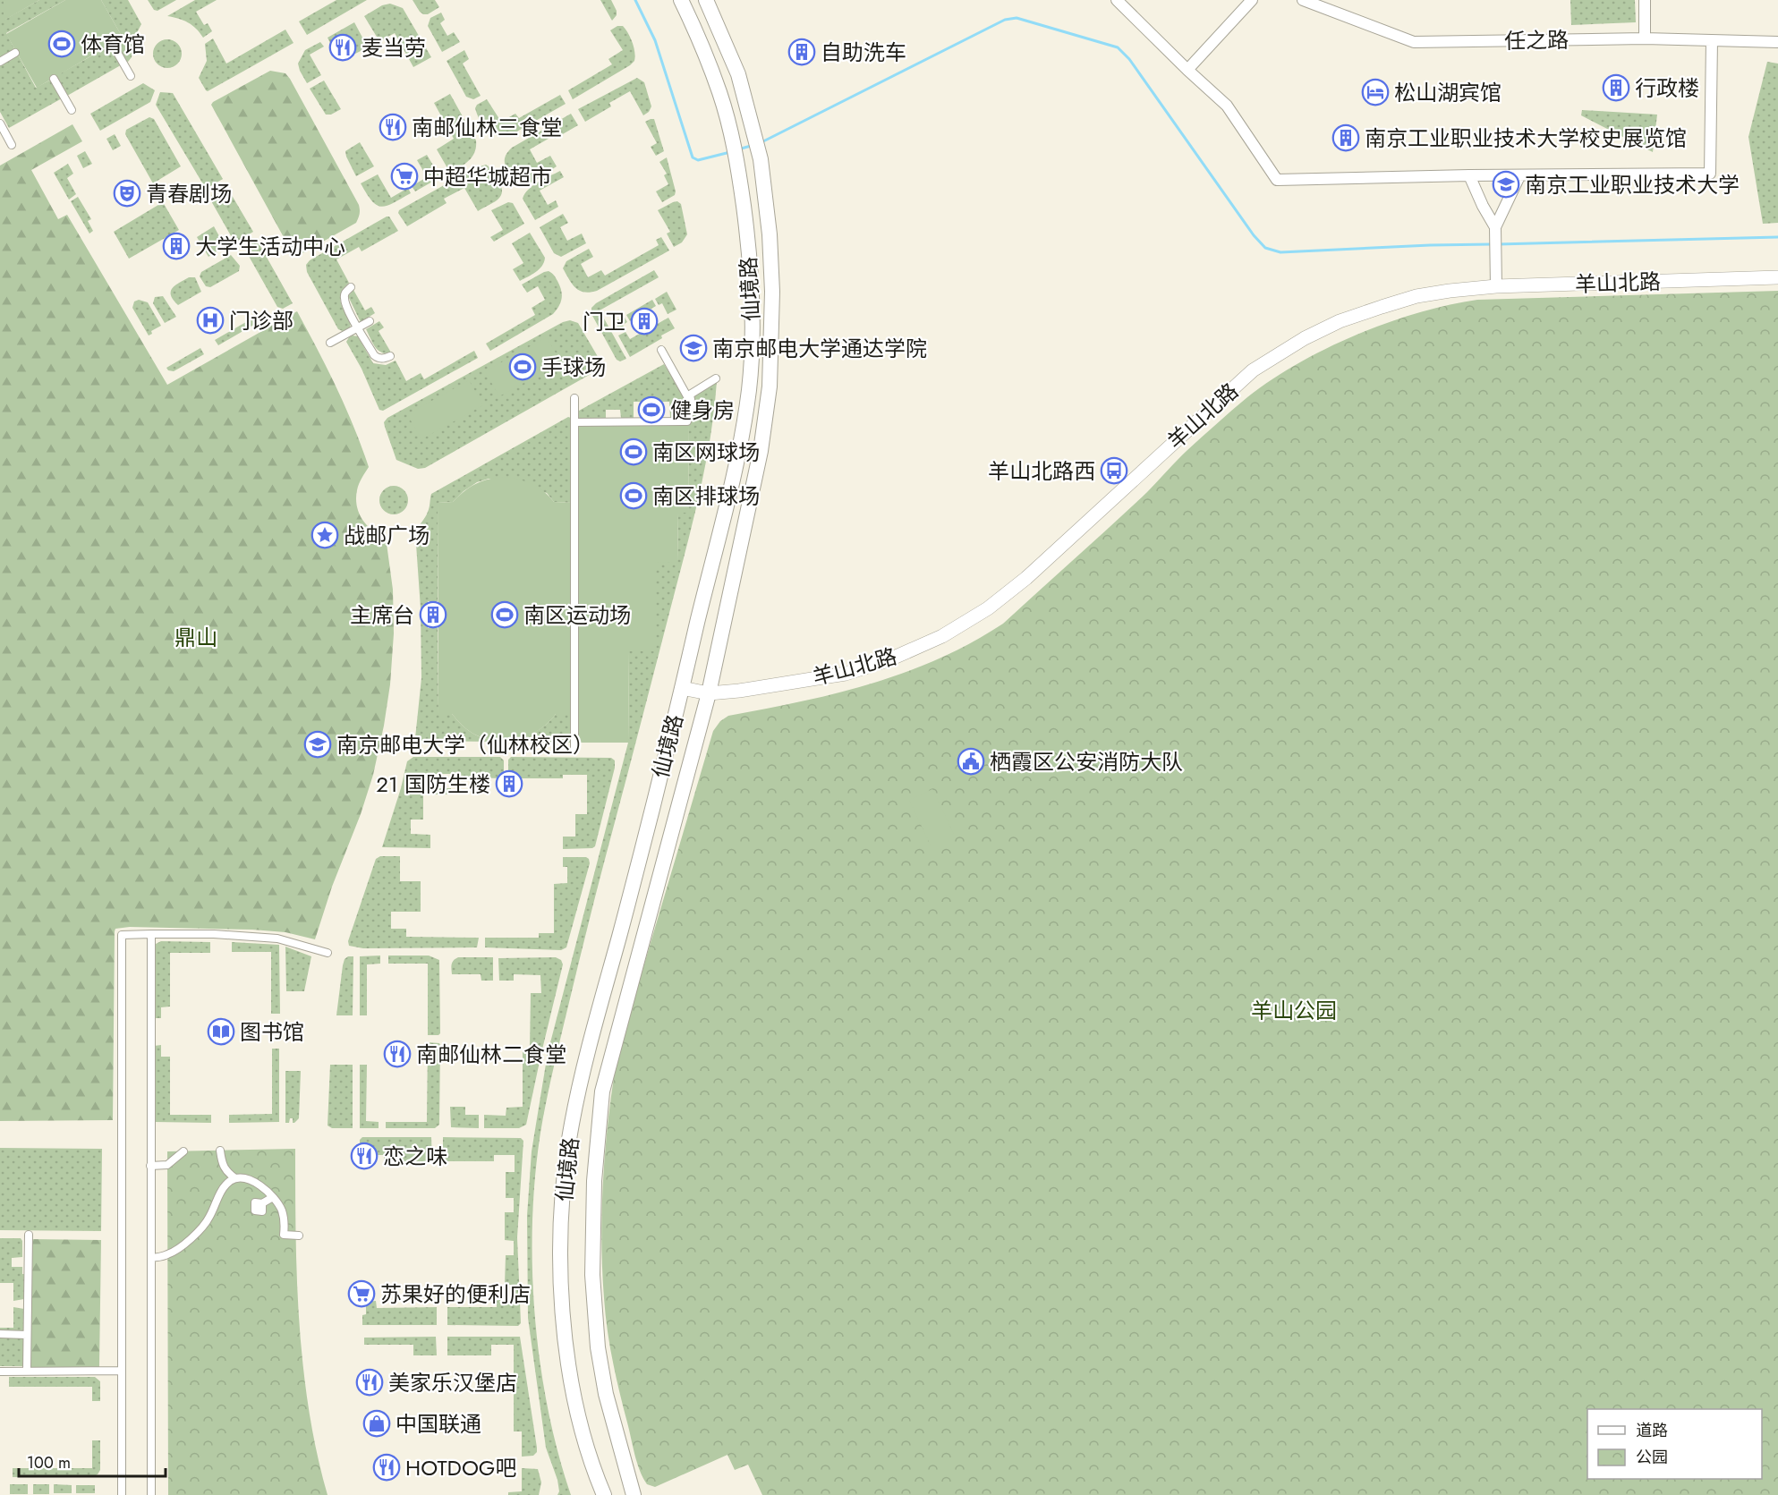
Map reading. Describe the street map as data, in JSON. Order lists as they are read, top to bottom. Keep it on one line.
{"streets":{"main road":["仙境路"],"street":["任之路","羊山北路"]},"crossings":[["羊山北路","仙境路"]],"parks":["鼎山","羊山公园"],"places":{"sports":["体育馆","手球场","健身房","南区网球场","南区排球场","南区运动场"],"restaurant":["麦当劳","南邮仙林三食堂","南邮仙林二食堂","恋之味","美家乐汉堡店","HOTDOG吧"],"building":["自助洗车","行政楼","南京工业职业技术大学校史展览馆","大学生活动中心","门卫","主席台","21 国防生楼"],"hotel":["松山湖宾馆"],"supermarket":["中超华城超市","苏果好的便利店"],"school or university":["南京工业职业技术大学","南京邮电大学通达学院","南京邮电大学（仙林校区）"],"theatre":["青春剧场"],"hospital":["门诊部"],"bus stop":["羊山北路西"],"place":["战邮广场"],"public building":["栖霞区公安消防大队"],"library":["图书馆"],"shop":["中国联通"]},"legend":["道路","公园"],"scale_bar":"100 m"}
